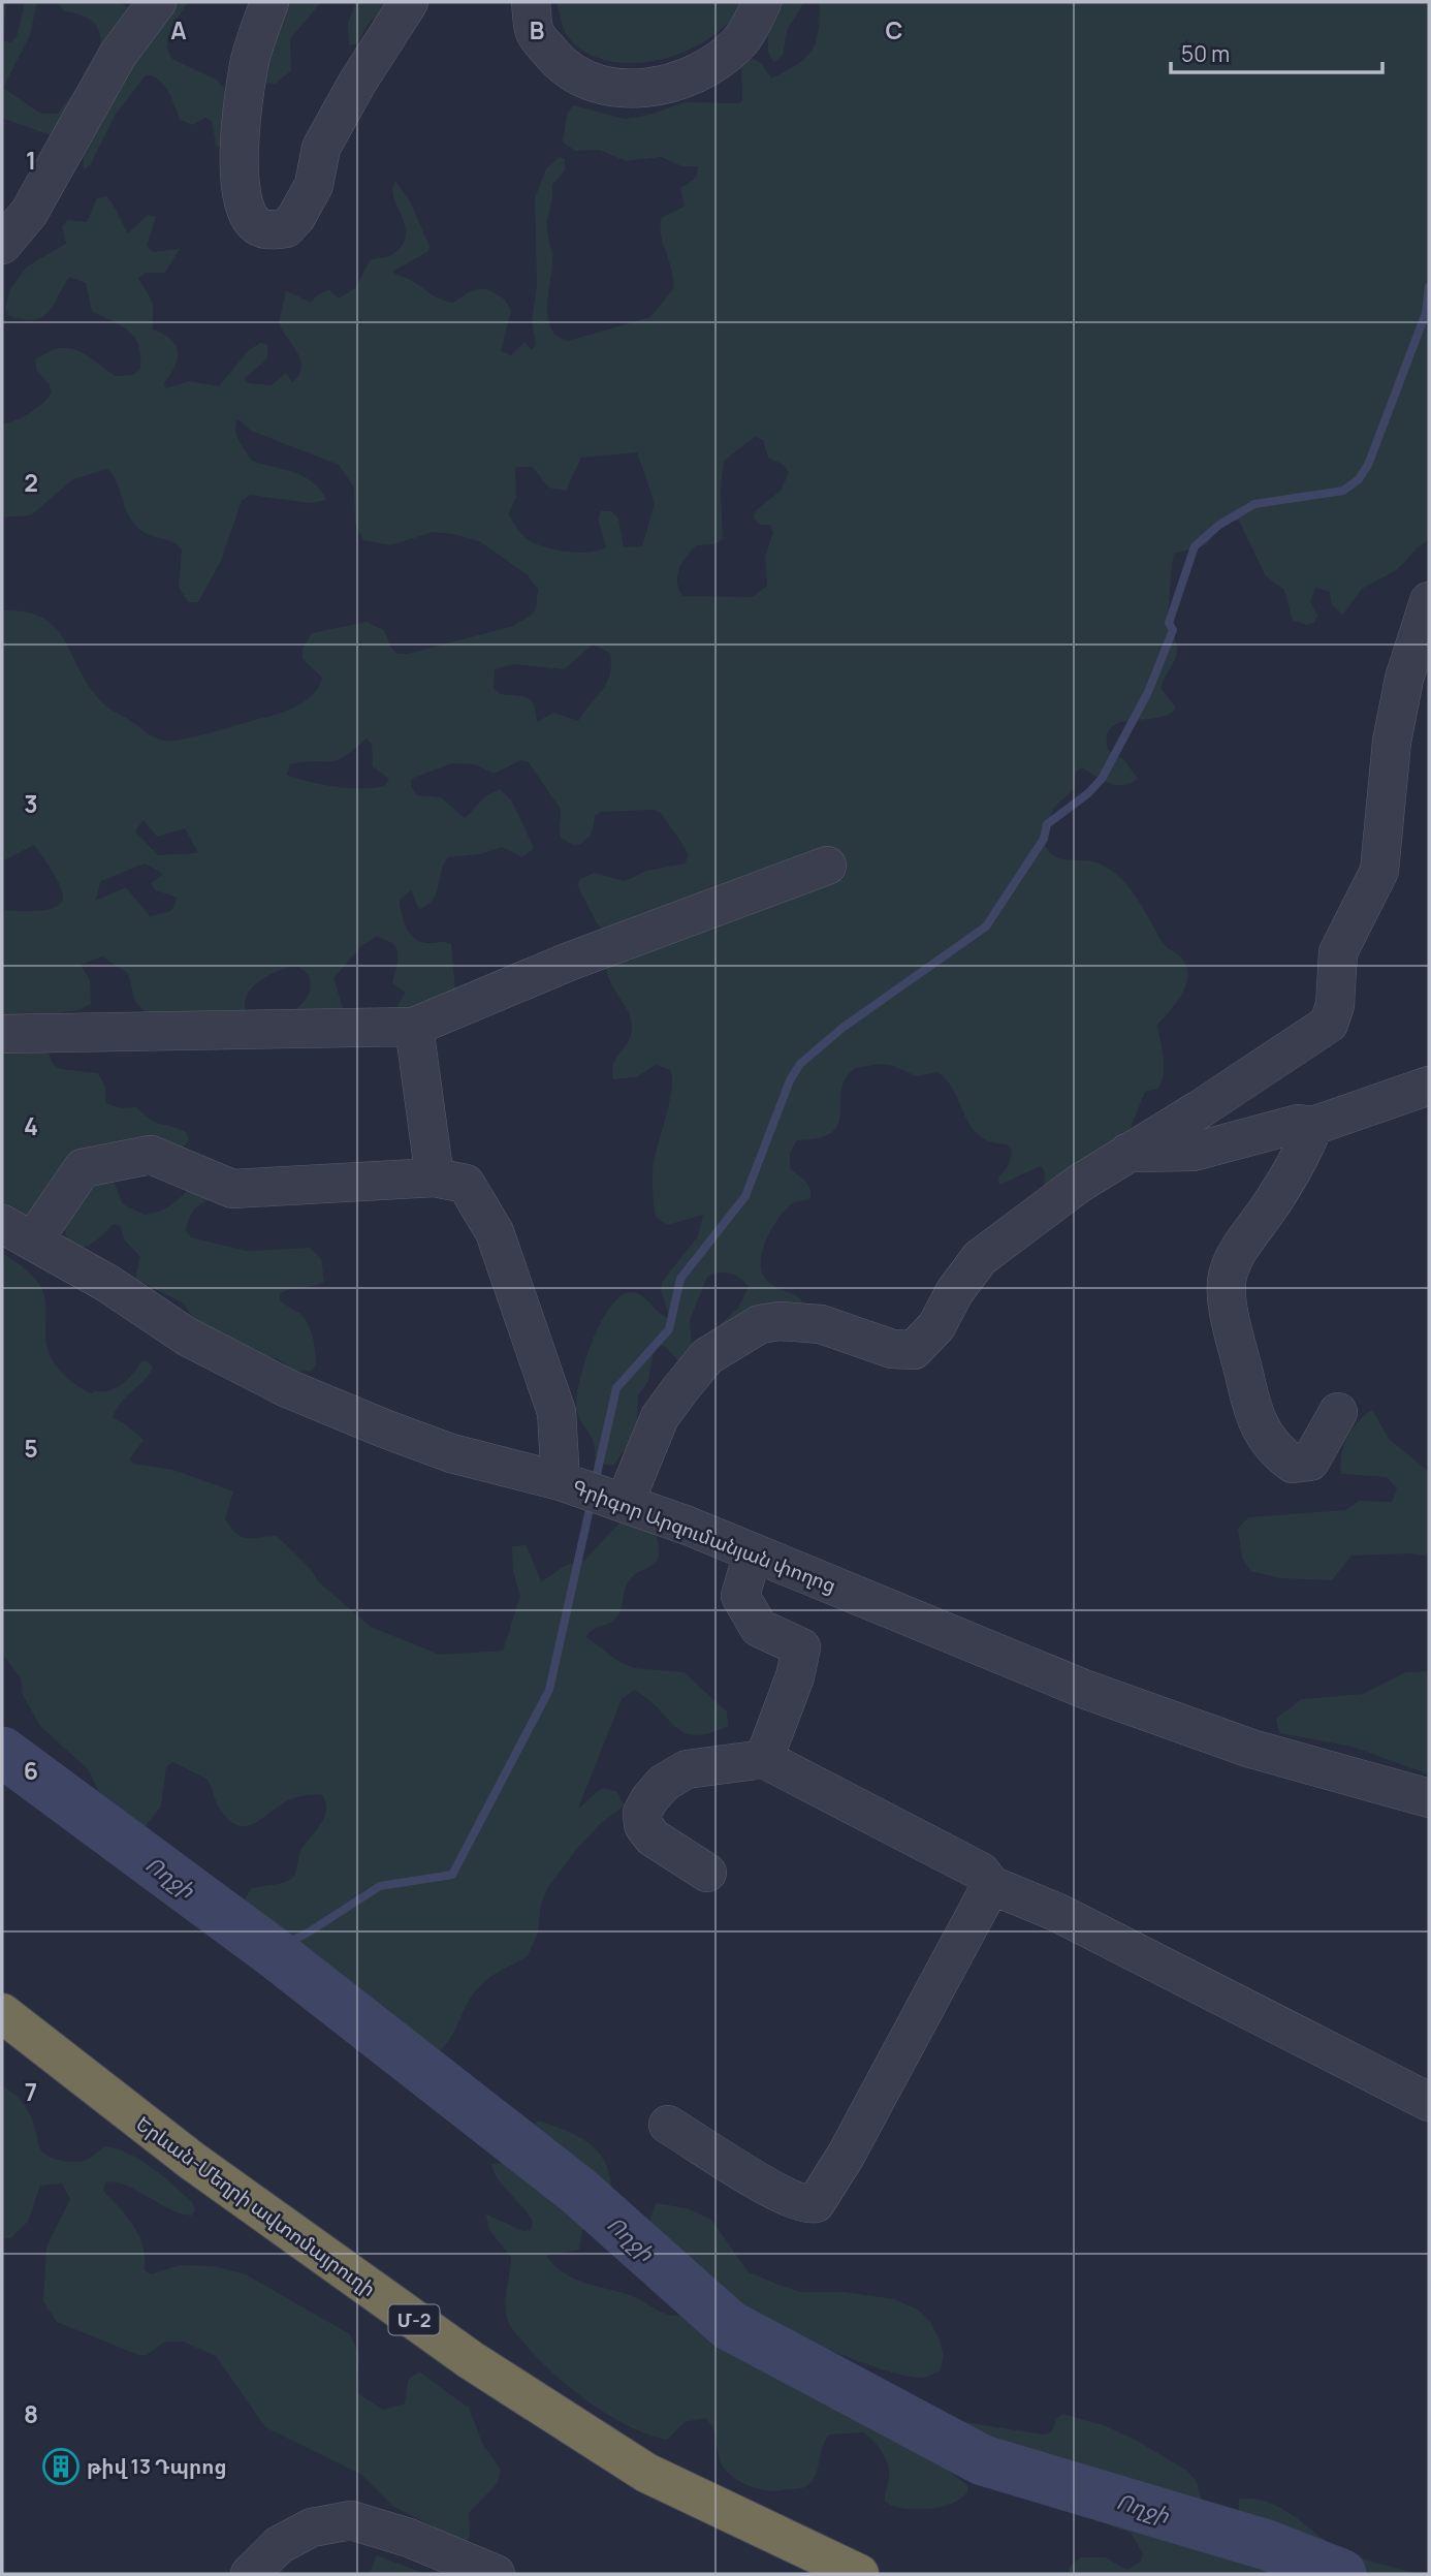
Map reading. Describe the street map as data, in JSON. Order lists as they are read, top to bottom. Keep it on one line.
{"streets":{"highway":["Երևան-Մեղրի ավտոմայրուղի","Մ-2"],"street":["Գրիգոր Արզումանյան փողոց"]},"water":["Ողջի"],"places":{"building":["թիվ 13 Դպրոց"]},"scale_bar":"50 m","grid":{"columns":["A","B","C"],"rows":["1","2","3","4","5","6","7","8"]}}
